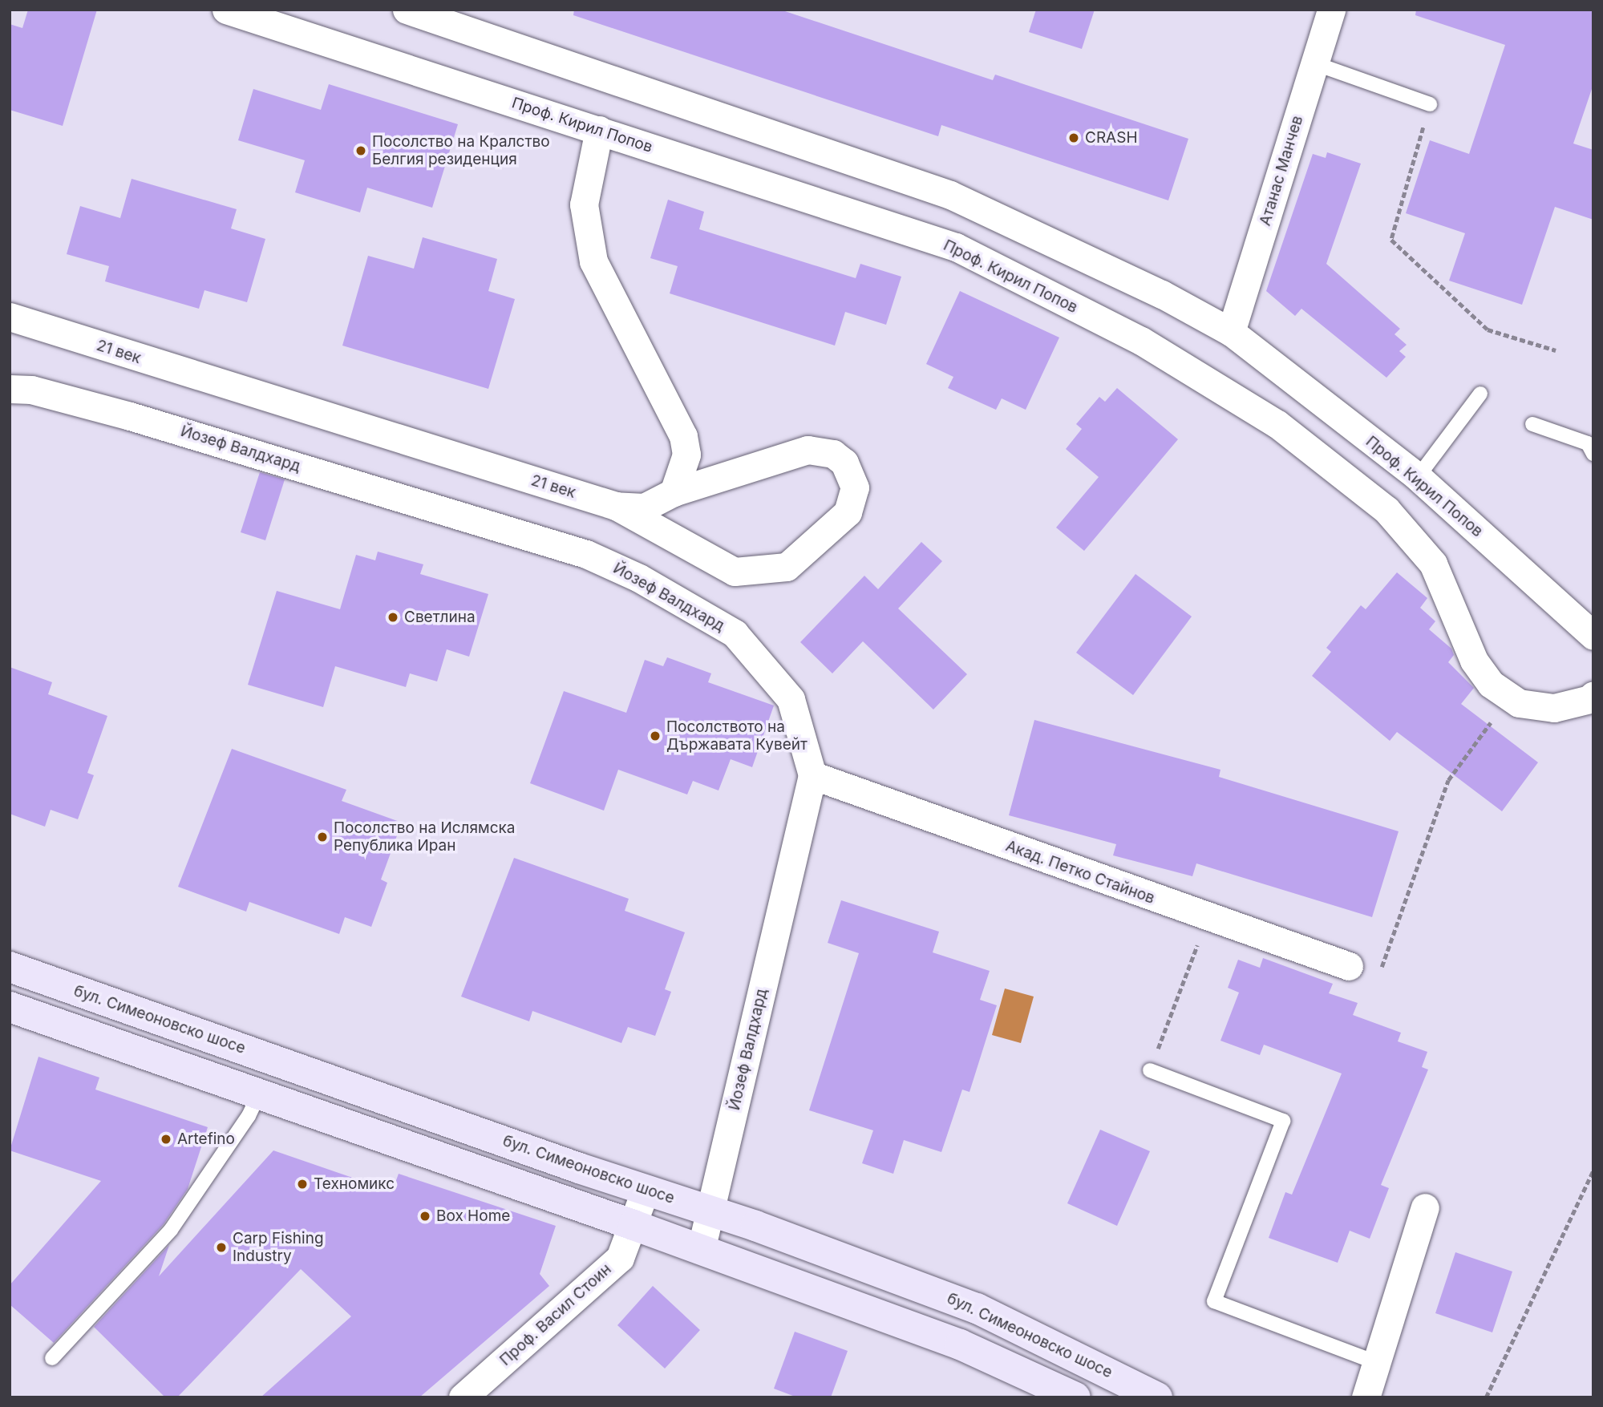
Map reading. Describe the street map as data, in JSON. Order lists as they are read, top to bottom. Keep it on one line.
{"streets":{"main road":["бул. Симеоновско шосе"],"street":["Проф. Кирил Попов","Атанас Манчев","21 век","Йозеф Валдхард","Акад. Петко Стайнов","Проф. Васил Стоин"]},"crossings":[["Проф. Кирил Попов","Атанас Манчев"],["Йозеф Валдхард","Акад. Петко Стайнов"],["Йозеф Валдхард","бул. Симеоновско шосе"],["бул. Симеоновско шосе","Проф. Васил Стоин"]],"places":["CRASH","Посолство на Кралство Белгия резиденция","Светлина","Посолството на Държавата Кувейт","Посолство на Ислямска Република Иран","Artefino","Техномикс","Box Home","Carp Fishing Industry"]}
